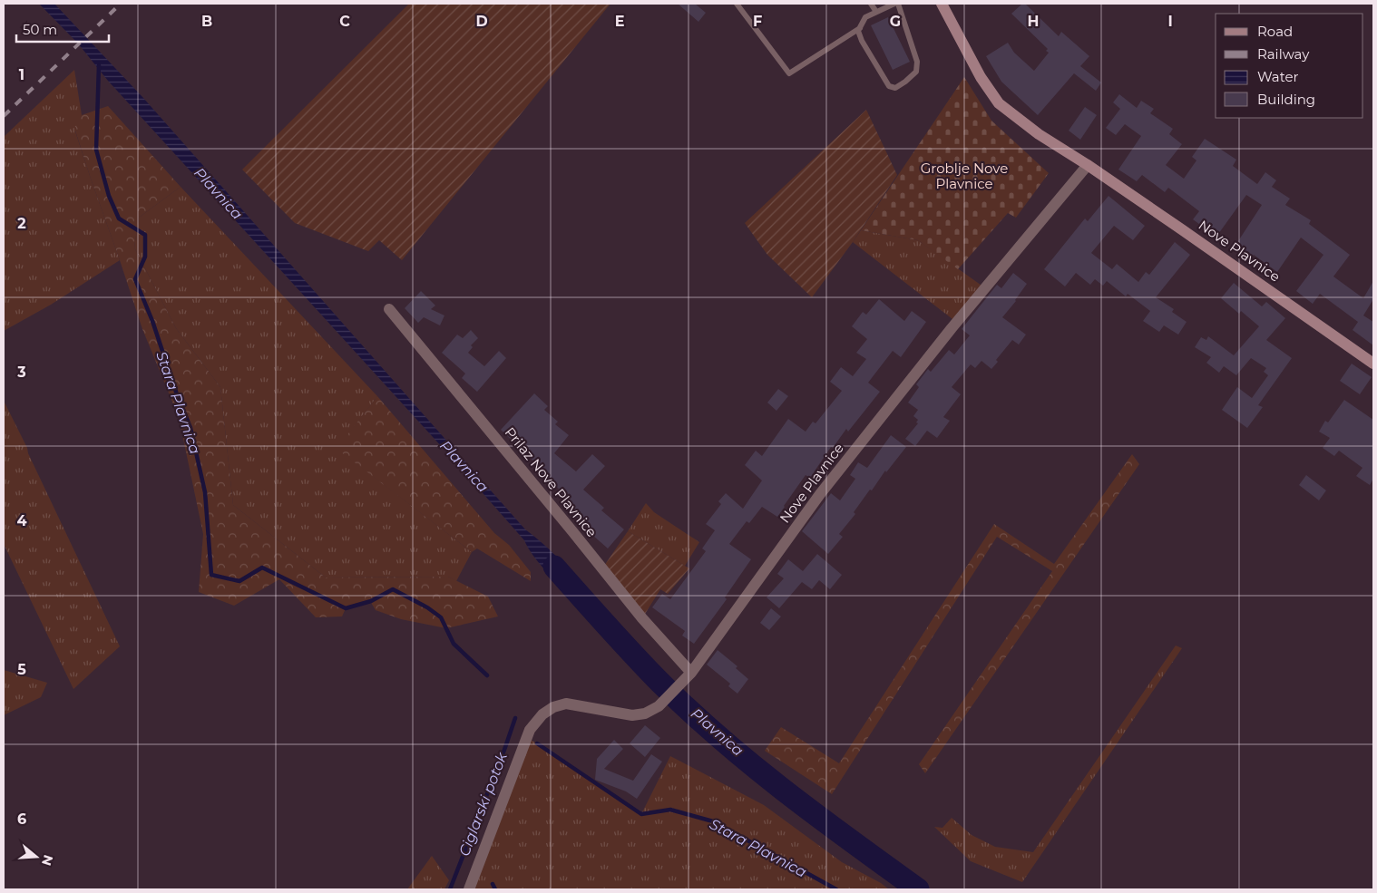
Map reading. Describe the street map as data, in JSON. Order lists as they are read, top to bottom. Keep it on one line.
{"streets":{"street":["Nove Plavnice","Prilaz Nove Plavnice"]},"crossings":[["Nove Plavnice","Prilaz Nove Plavnice"]],"water":["Plavnica","Stara Plavnica","Ciglarski potok"],"parks":["Groblje Nove Plavnice"],"legend":["Road","Railway","Water","Building"],"scale_bar":"50 m","north":"right","grid":{"columns":["B","C","D","E","F","G","H","I"],"rows":["1","2","3","4","5","6"]}}
